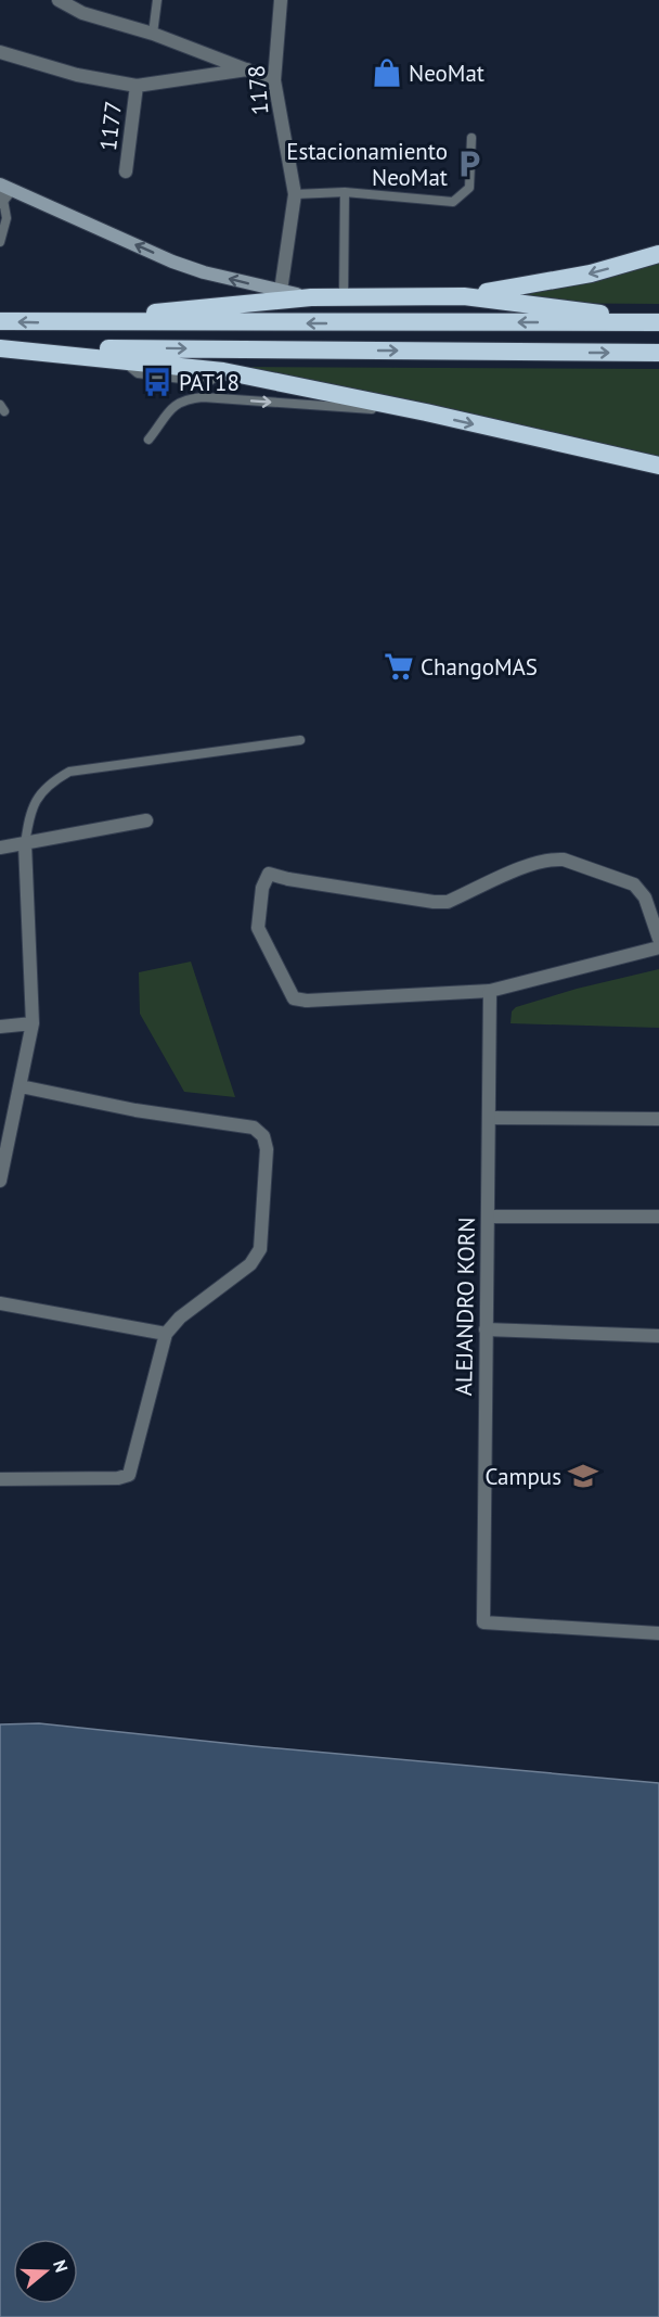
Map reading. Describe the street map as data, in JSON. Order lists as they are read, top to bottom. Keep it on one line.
{"streets":{"street":["1178","1177","ALEJANDRO KORN"]},"places":{"shop":["NeoMat"],"parking":["Estacionamiento NeoMat"],"bus stop":["PAT18"],"supermarket":["ChangoMAS"],"school or university":["Campus"]},"north":"right"}
